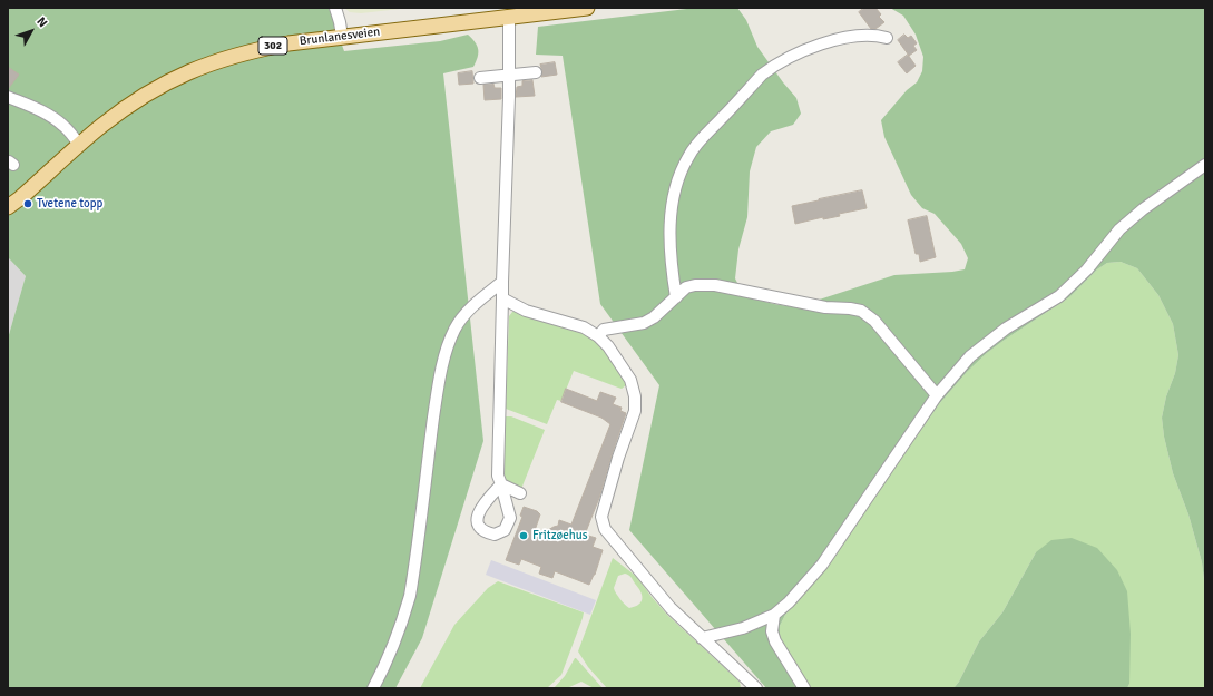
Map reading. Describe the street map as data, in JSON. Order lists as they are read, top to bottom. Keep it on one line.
{"streets":{"main road":["Brunlanesveien","302"]},"places":["Tvetene topp","Fritzøehus"],"north":"top right"}
